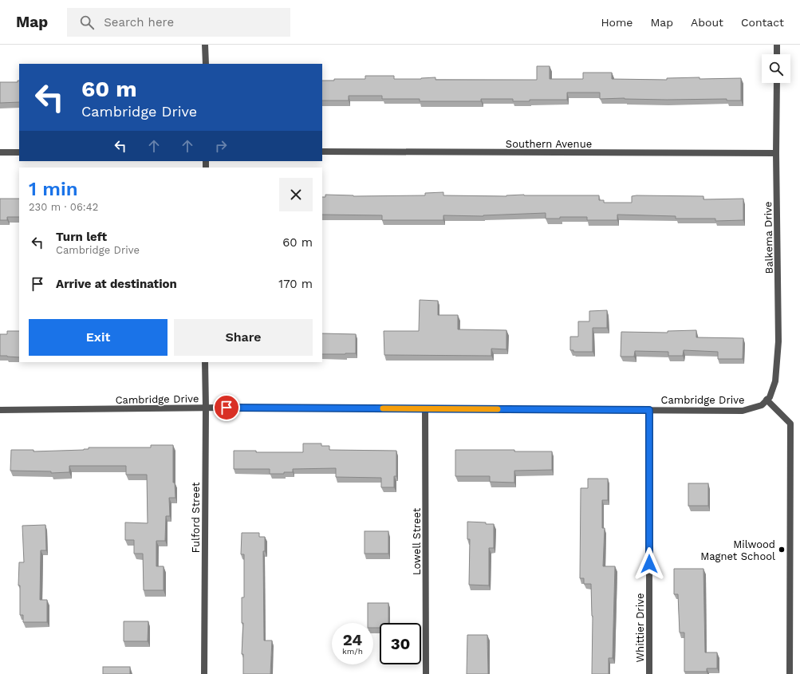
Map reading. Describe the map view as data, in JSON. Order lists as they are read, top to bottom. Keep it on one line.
{"streets":{"street":["Southern Avenue","Balkema Drive","Cambridge Drive","Fulford Street","Lowell Street","Whittier Drive"]},"crossings":[["Southern Avenue","Balkema Drive"],["Balkema Drive","Cambridge Drive"],["Cambridge Drive","Fulford Street"],["Cambridge Drive","Lowell Street"],["Cambridge Drive","Whittier Drive"]],"places":["Milwood Magnet School"],"page":{"header":"Map","search":"Search here","nav":["Home","Map","About","Contact"],"turn":["60 m","Cambridge Drive"],"heading":["1 min","230 m · 06:42"],"list":[{"name":"Turn left","note":"Cambridge Drive","value":"60 m"},{"name":"Arrive at destination","value":"170 m"}],"buttons":["Exit","Share"],"speed":"24 km/h","limit":"30"}}
